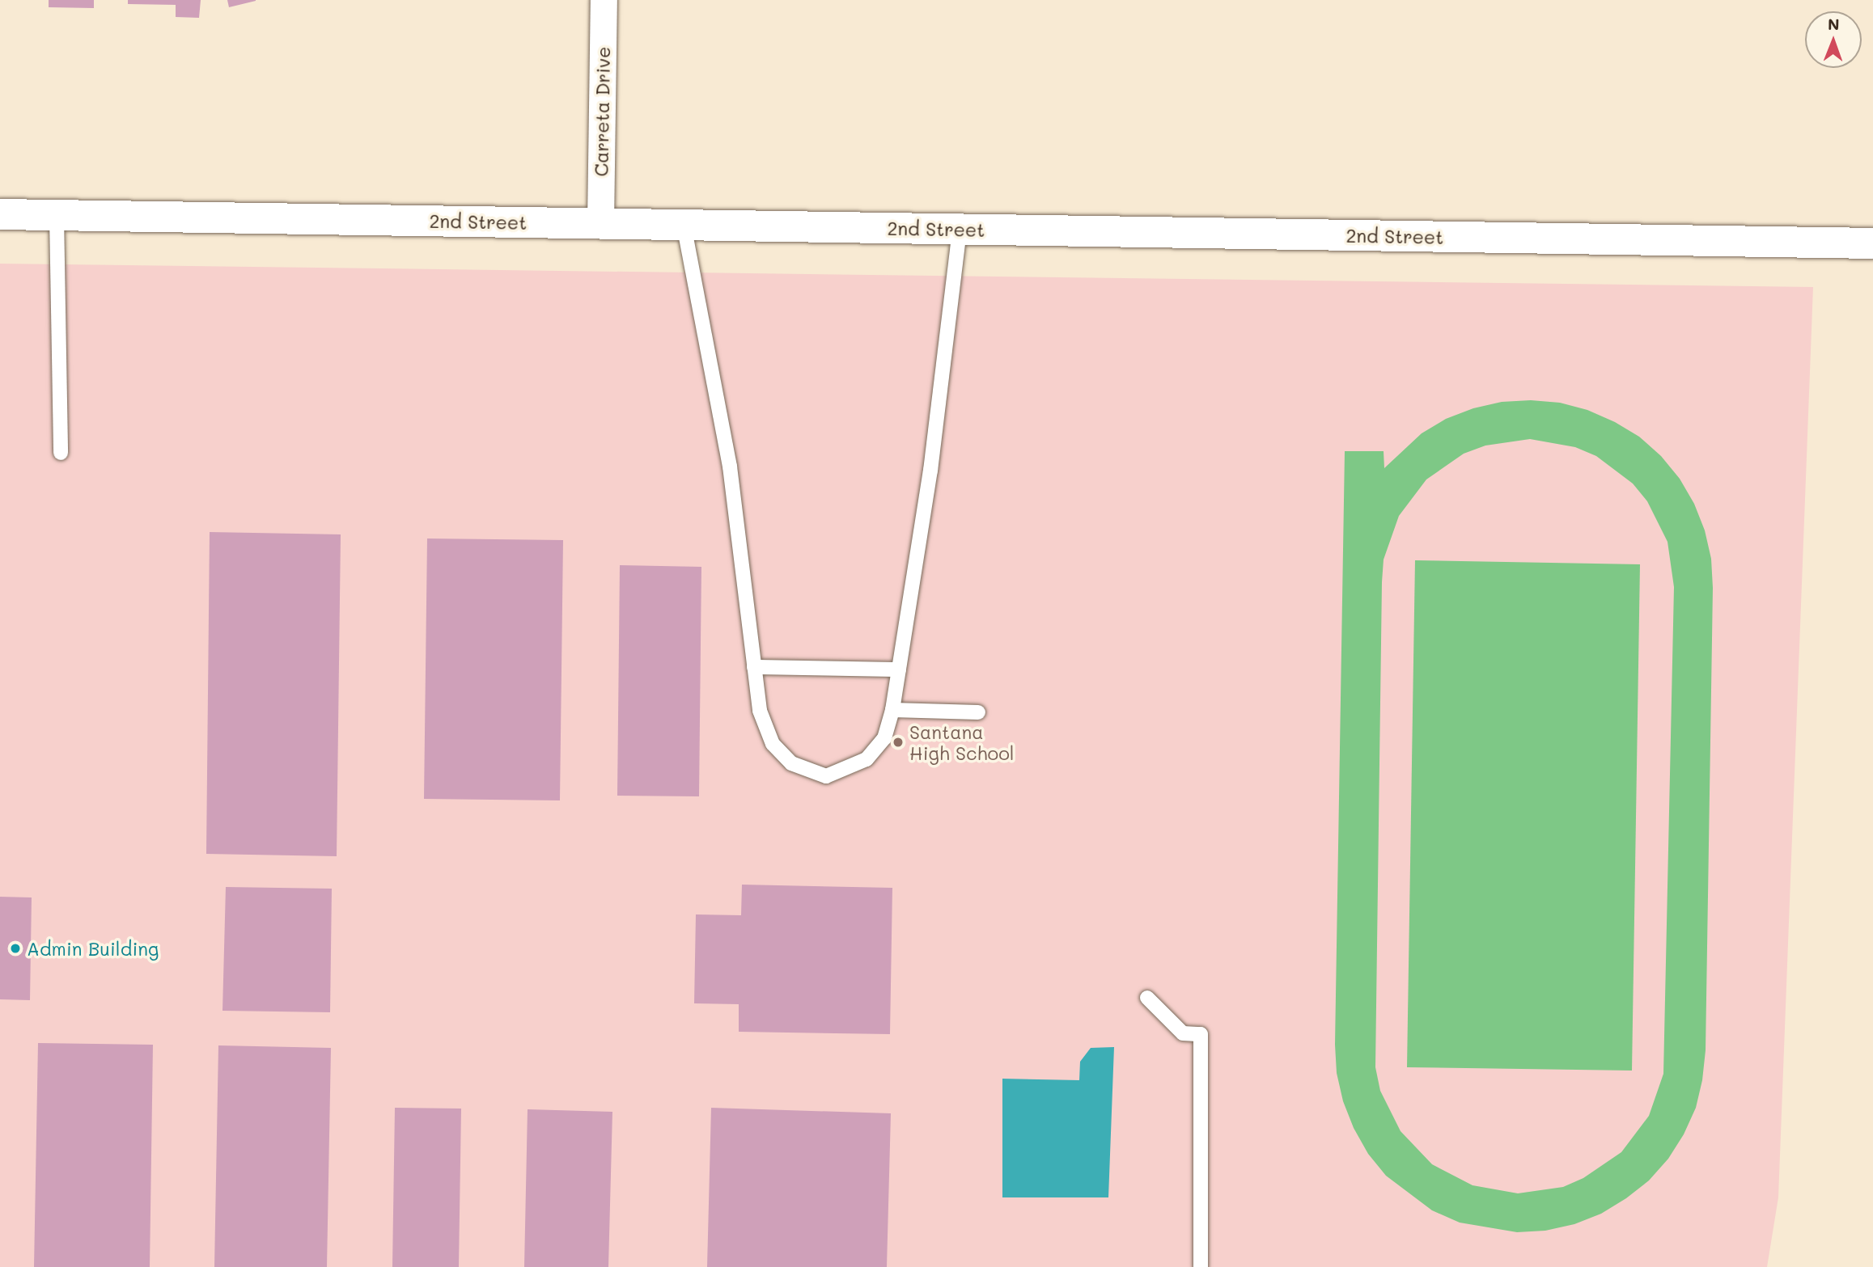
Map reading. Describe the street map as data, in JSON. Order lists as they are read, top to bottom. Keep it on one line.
{"streets":{"street":["Carreta Drive","2nd Street"]},"crossings":[["Carreta Drive","2nd Street"]],"places":["Santana High School","Admin Building"],"north":"top"}
